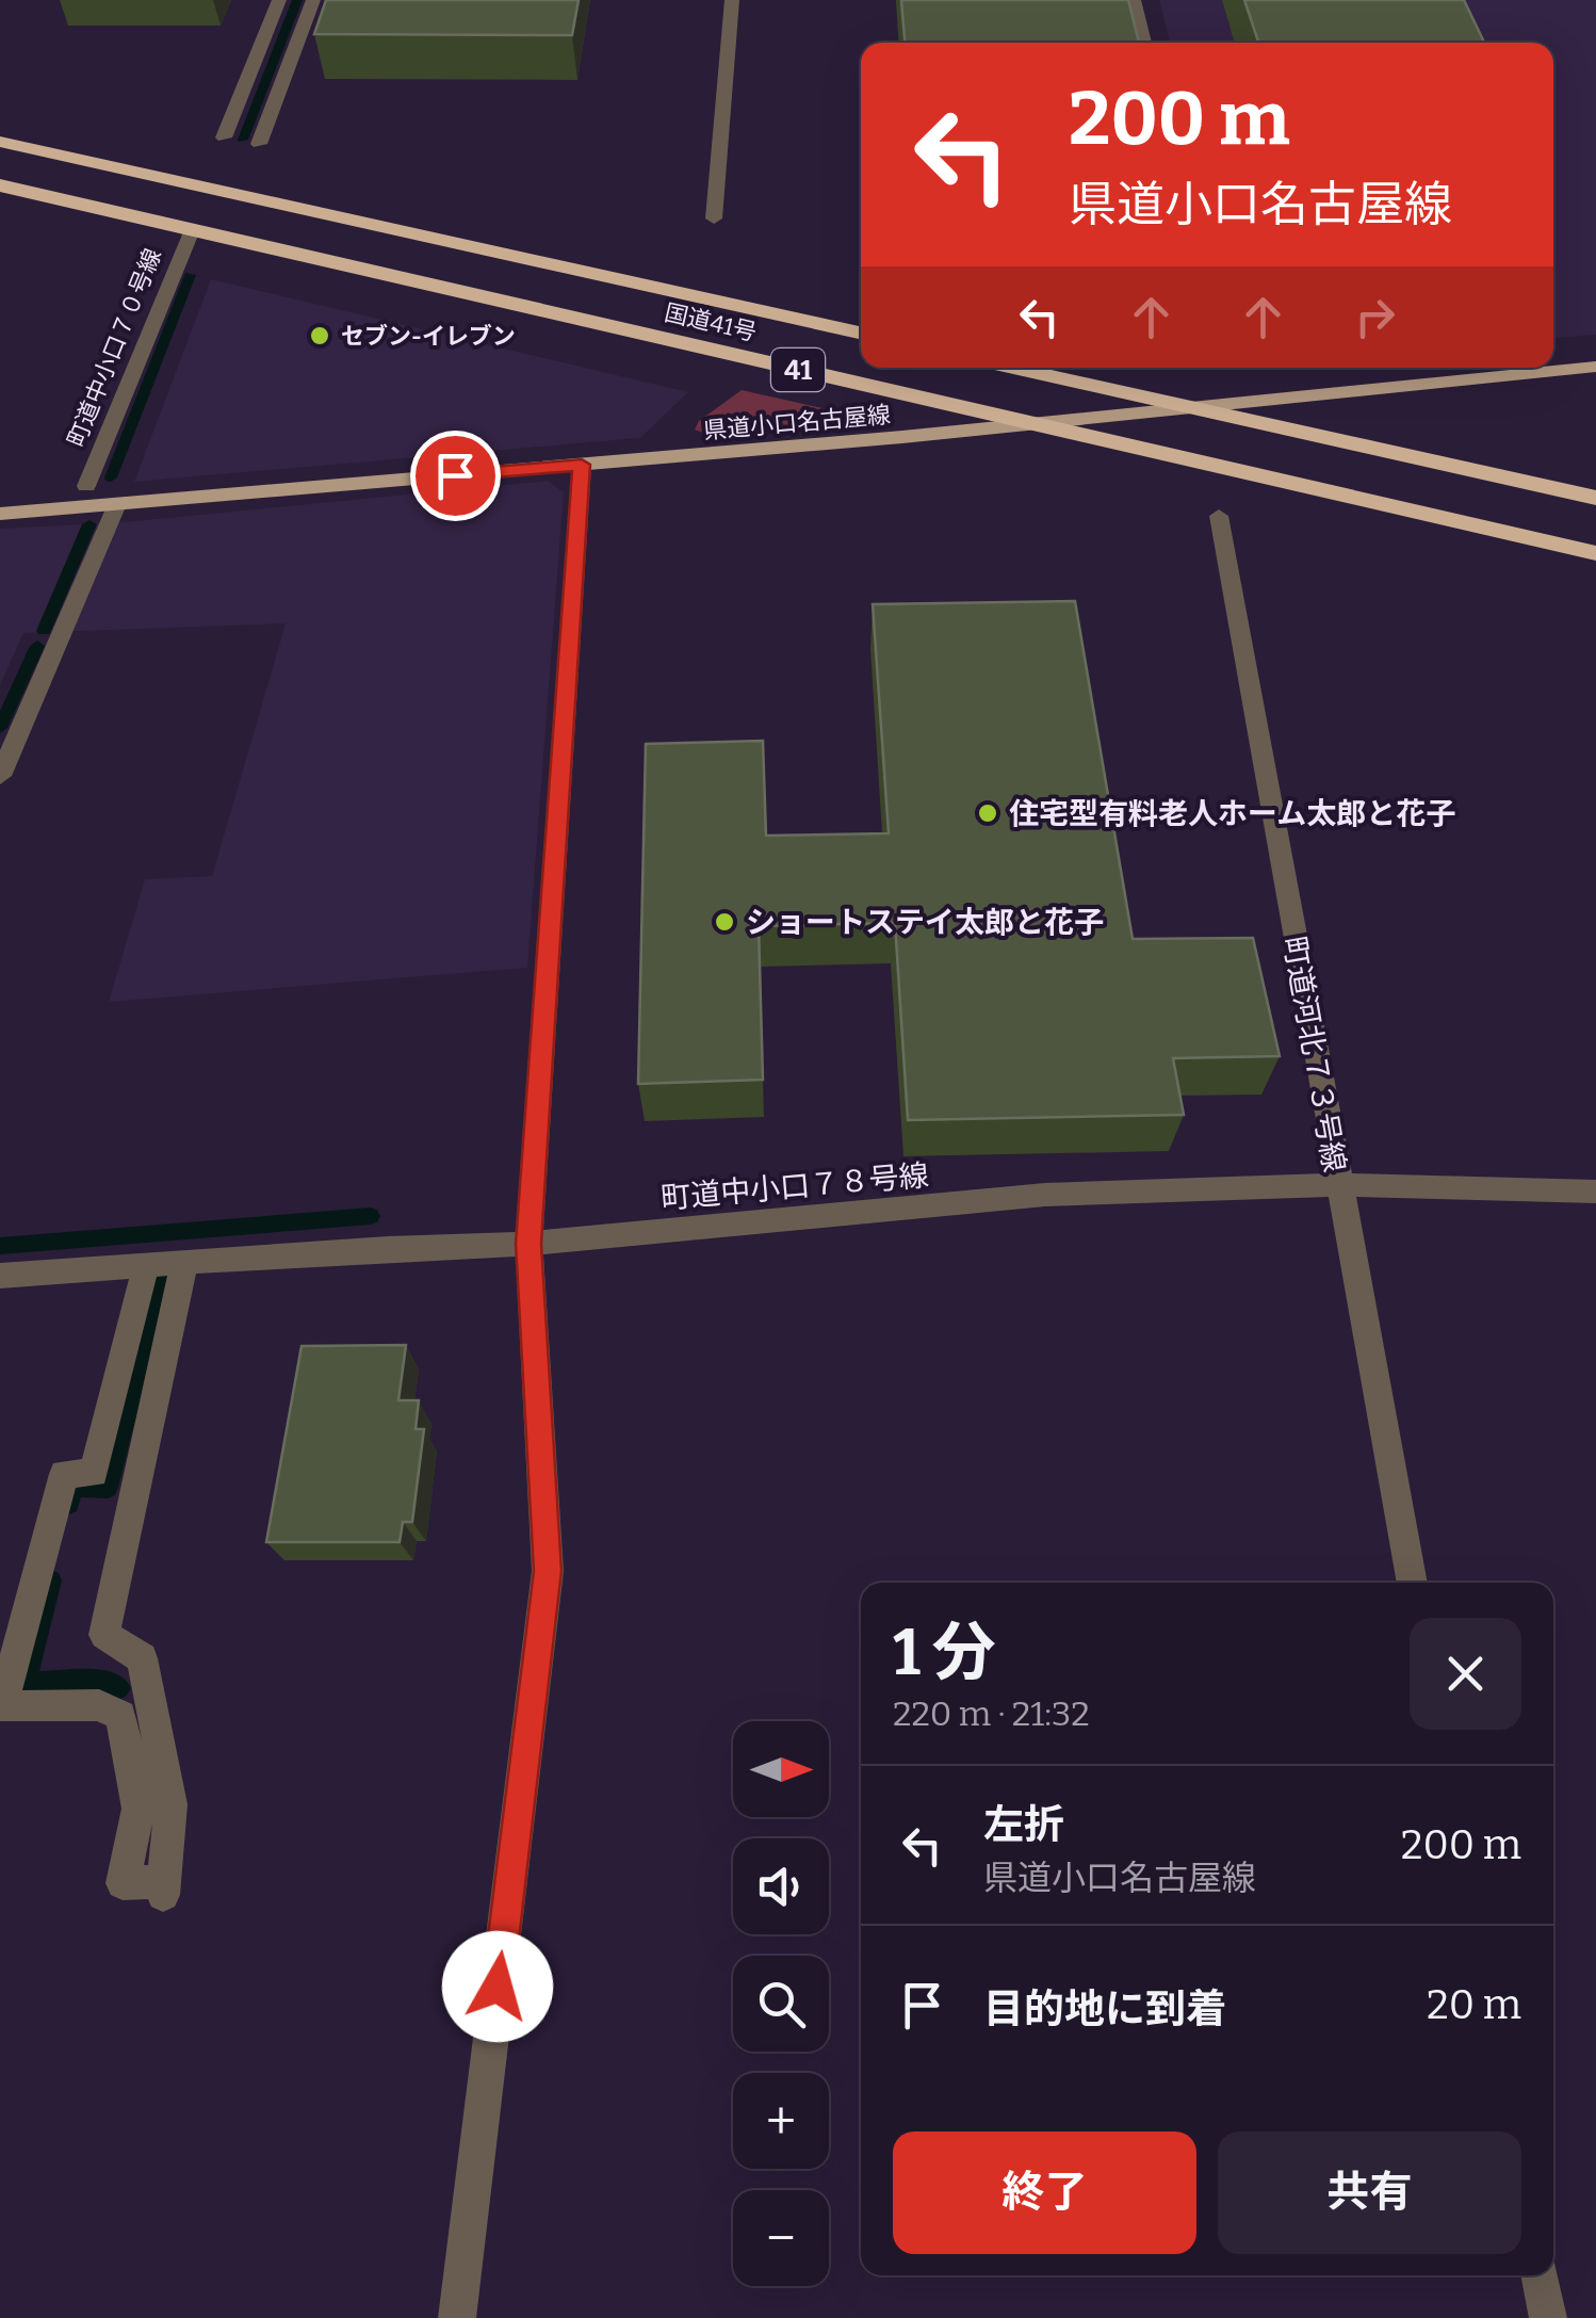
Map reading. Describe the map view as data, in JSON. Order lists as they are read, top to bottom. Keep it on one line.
{"streets":{"highway":["国道41号","41"],"main road":["県道小口名古屋線"],"street":["町道中小口７０号線","町道河北７３号線","町道中小口７８号線"]},"crossings":[["国道41号","町道中小口７０号線"],["国道41号","県道小口名古屋線"],["町道河北７３号線","町道中小口７８号線"]],"places":["セブン-イレブン","住宅型有料老人ホーム太郎と花子","ショートステイ太郎と花子"],"north":"right","page":{"turn":["200 m","県道小口名古屋線"],"heading":["1 分","220 m · 21:32"],"map_buttons":["+","−"],"list":[{"name":"左折","note":"県道小口名古屋線","value":"200 m"},{"name":"目的地に到着","value":"20 m"}],"buttons":["終了","共有"]}}
